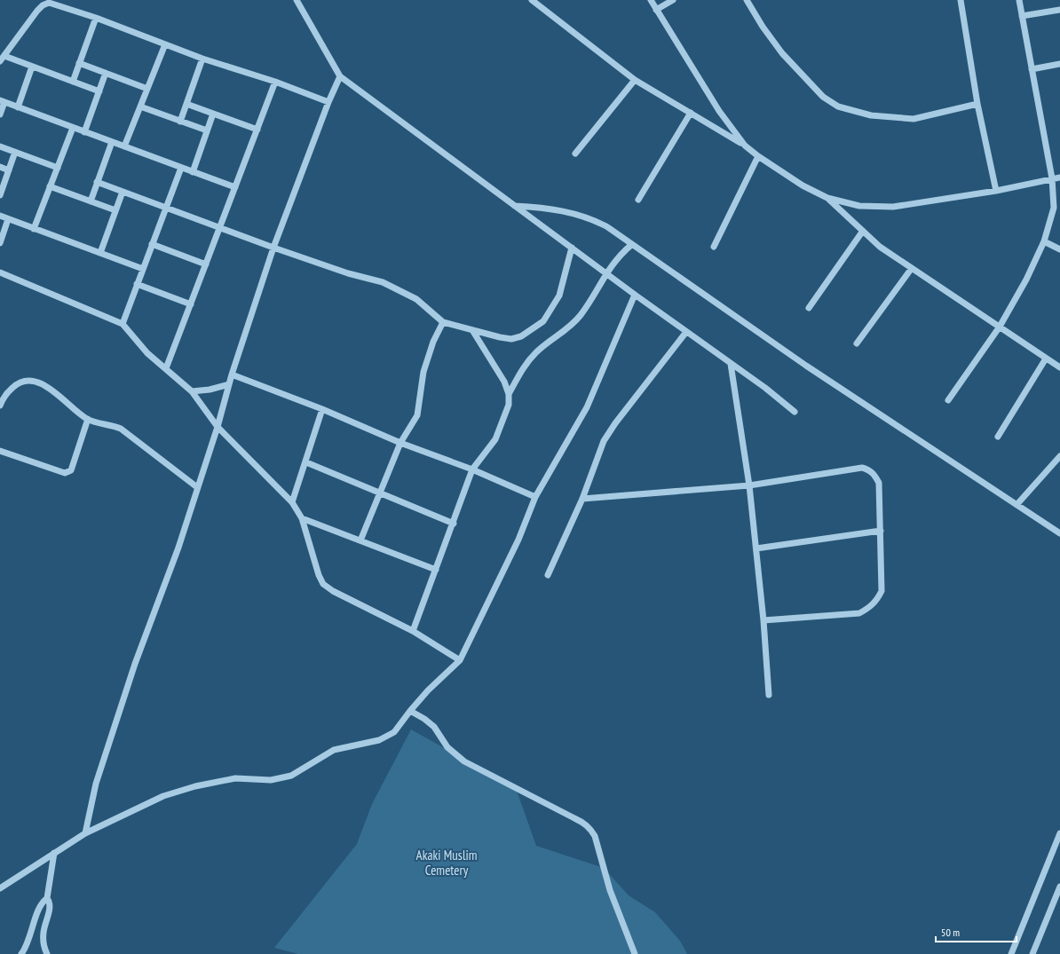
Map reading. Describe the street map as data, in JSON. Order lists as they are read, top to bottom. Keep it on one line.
{"parks":["Akaki Muslim Cemetery"],"scale_bar":"50 m"}
